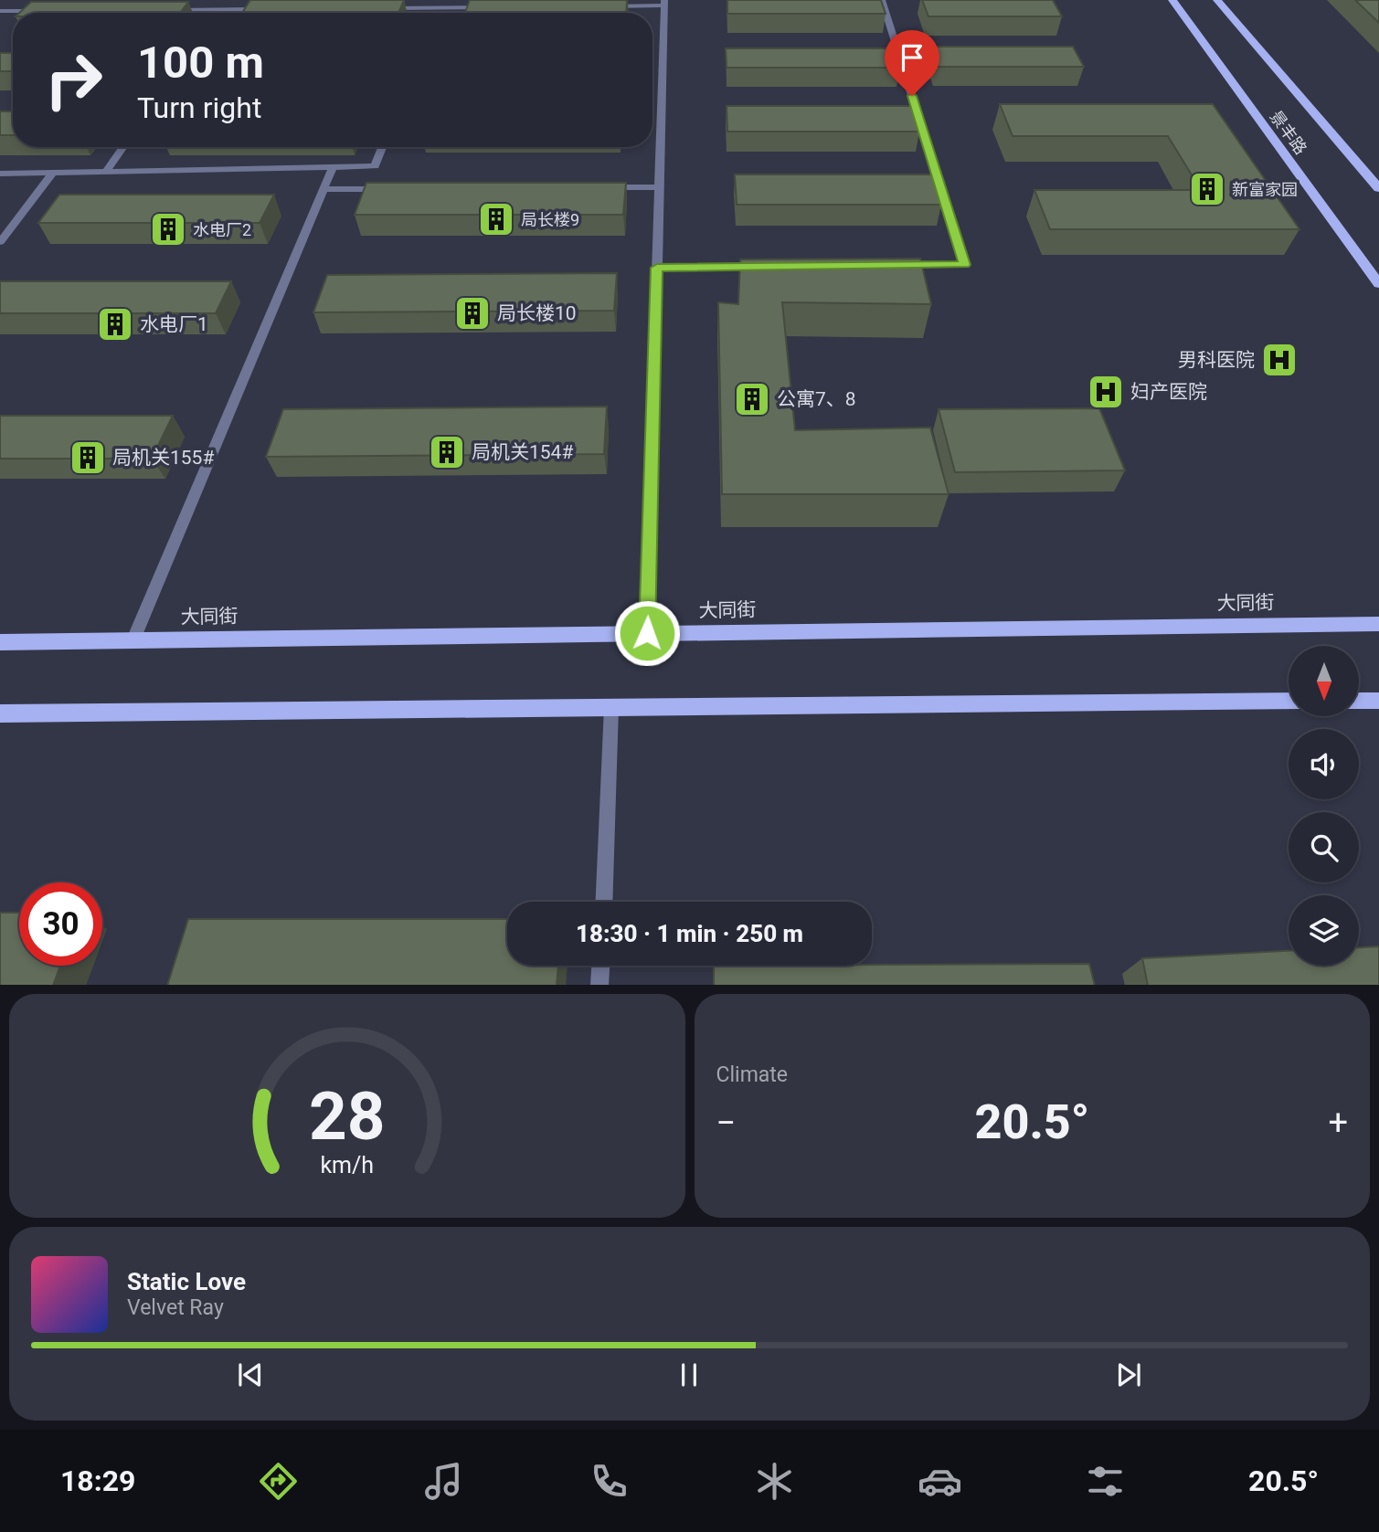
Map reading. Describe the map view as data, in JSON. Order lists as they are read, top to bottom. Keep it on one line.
{"streets":{"main road":["景丰路","大同街"]},"places":{"building":["新富家园","局长楼9","水电厂2","局长楼10","水电厂1","公寓7、8","局机关154#","局机关155#"],"hospital":["男科医院","妇产医院"]},"north":"bottom","page":{"turn":["100 m","Turn right"],"limit":"30","trip":"18:30 · 1 min · 250 m","tile":"Climate","heat":["−","20.5°","+"],"song":["Static Love","Velvet Ray"],"tabs":["18:29","20.5°"],"gauge":["28","km/h"]}}
